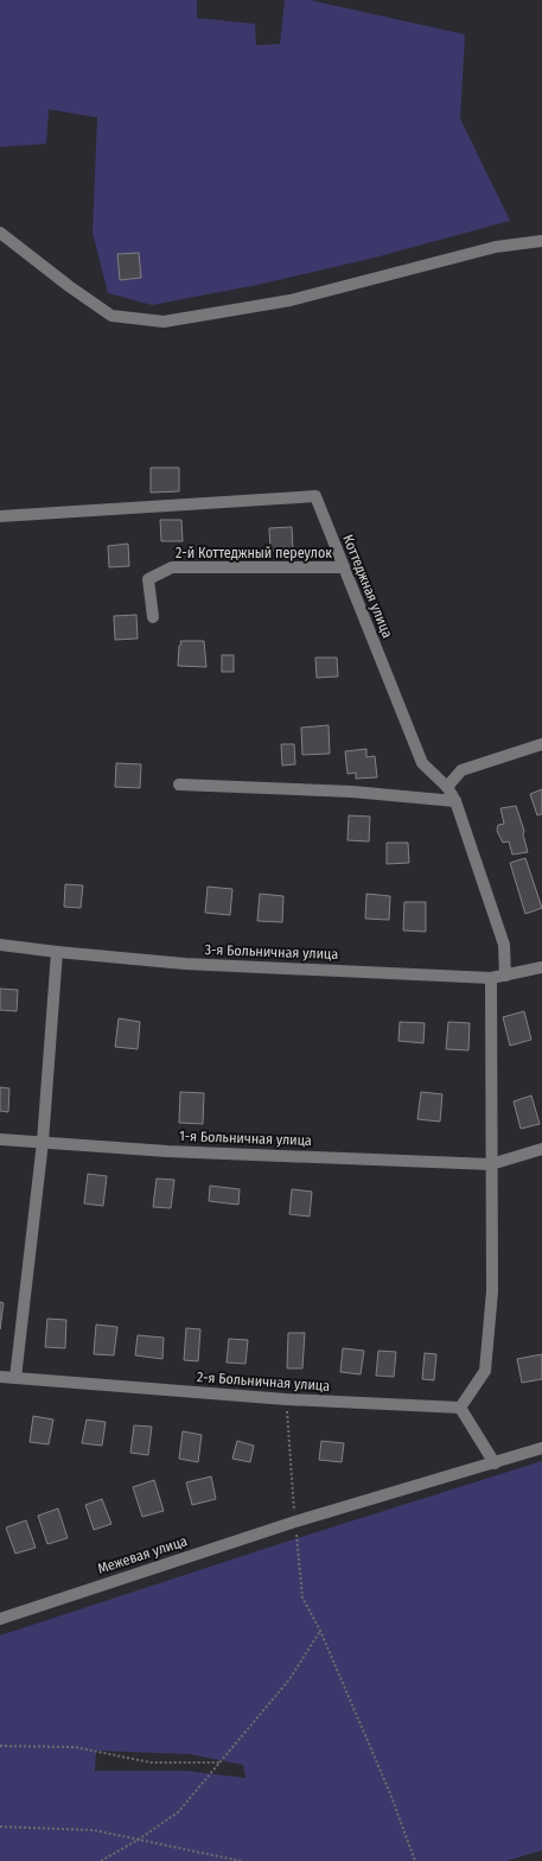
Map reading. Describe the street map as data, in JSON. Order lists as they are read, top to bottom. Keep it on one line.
{"streets":{"street":["2-й Коттеджный переулок","Коттеджная улица","3-я Больничная улица","1-я Больничная улица","2-я Больничная улица","Межевая улица"]},"crossings":[["2-й Коттеджный переулок","Коттеджная улица"],["Коттеджная улица","3-я Больничная улица"]]}
